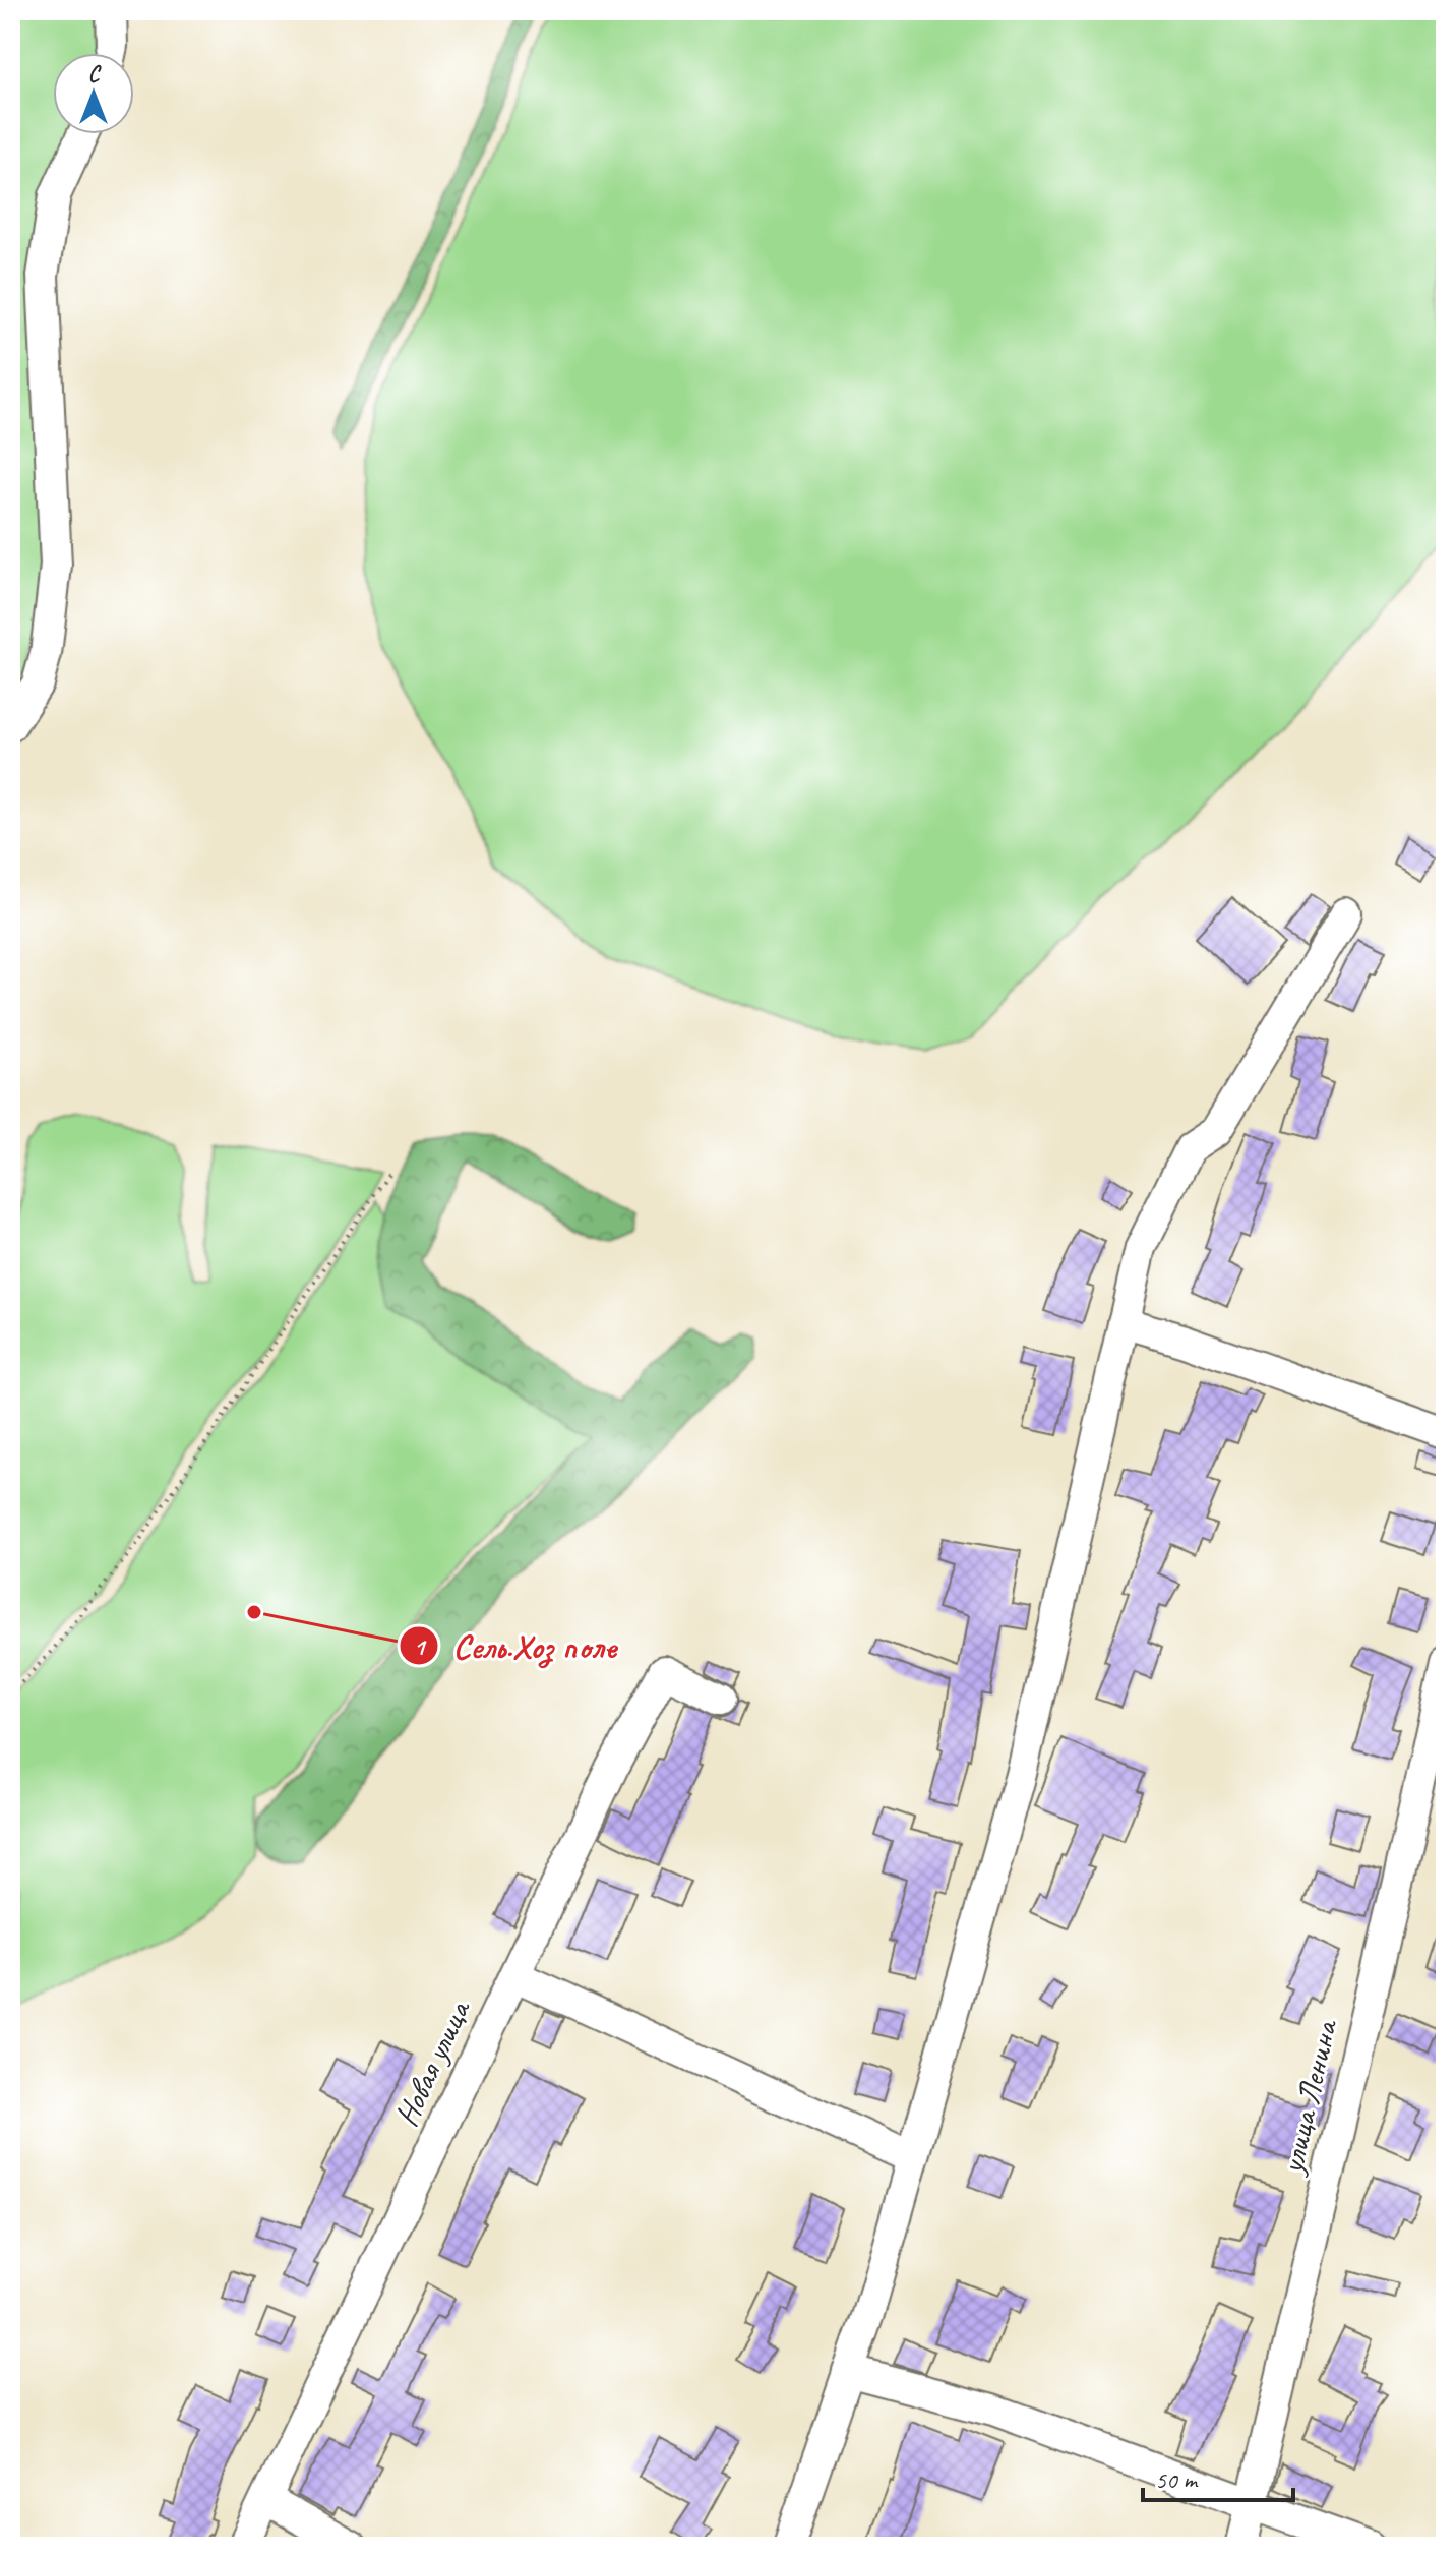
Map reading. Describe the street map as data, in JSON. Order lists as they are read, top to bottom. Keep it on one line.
{"streets":{"street":["Новая улица","улица Ленина"]},"places":["Сель.Хоз поле"],"scale_bar":"50 m","north":"top"}
